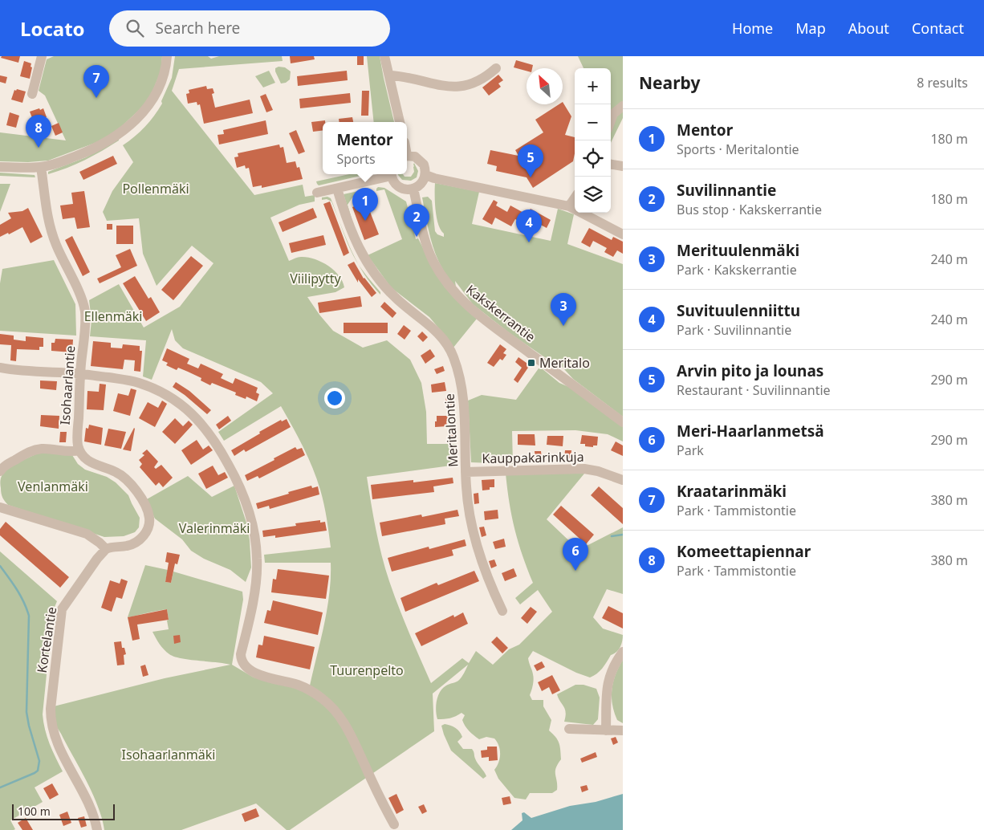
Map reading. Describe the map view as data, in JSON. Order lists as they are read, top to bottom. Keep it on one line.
{"streets":{"street":["Kakskerrantie","Isohaarlantie","Meritalontie","Kauppakarinkuja","Kortelantie"]},"crossings":[["Meritalontie","Kauppakarinkuja"]],"parks":["Pollenmäki","Viilipytty","Ellenmäki","Venlanmäki","Valerinmäki","Tuurenpelto","Isohaarlanmäki"],"places":{"transit":["Meritalo"]},"scale_bar":"100 m","north":"top left","page":{"header":"Locato","search":"Search here","nav":["Home","Map","About","Contact"],"heading":["Nearby","8 results"],"pins":["7","8","5","1","2","4","3","6"],"map_buttons":["+","−"],"list":[{"mark":"1","name":"Mentor","note":"Sports · Meritalontie","value":"180 m"},{"mark":"2","name":"Suvilinnantie","note":"Bus stop · Kakskerrantie","value":"180 m"},{"mark":"3","name":"Merituulenmäki","note":"Park · Kakskerrantie","value":"240 m"},{"mark":"4","name":"Suvituulenniittu","note":"Park · Suvilinnantie","value":"240 m"},{"mark":"5","name":"Arvin pito ja lounas","note":"Restaurant · Suvilinnantie","value":"290 m"},{"mark":"6","name":"Meri-Haarlanmetsä","note":"Park","value":"290 m"},{"mark":"7","name":"Kraatarinmäki","note":"Park · Tammistontie","value":"380 m"},{"mark":"8","name":"Komeettapiennar","note":"Park · Tammistontie","value":"380 m"}],"popup":["Mentor","Sports"],"scale":"100 m"}}
